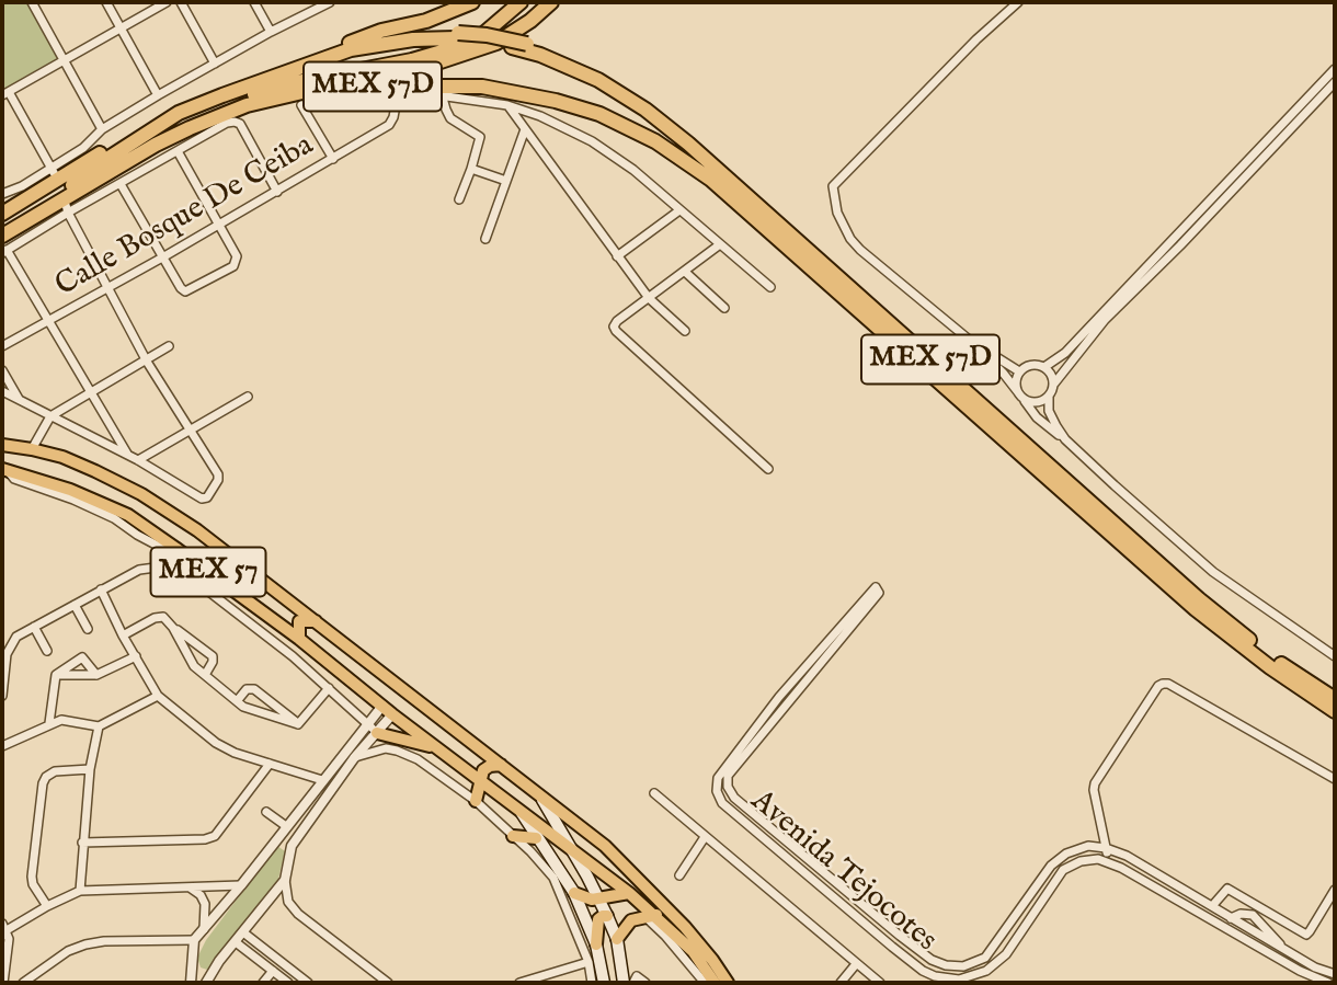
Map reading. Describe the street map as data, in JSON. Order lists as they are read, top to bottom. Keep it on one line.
{"streets":{"highway":["MEX 57D"],"main road":["MEX 57"],"street":["Calle Bosque De Ceiba","Avenida Tejocotes"]}}
